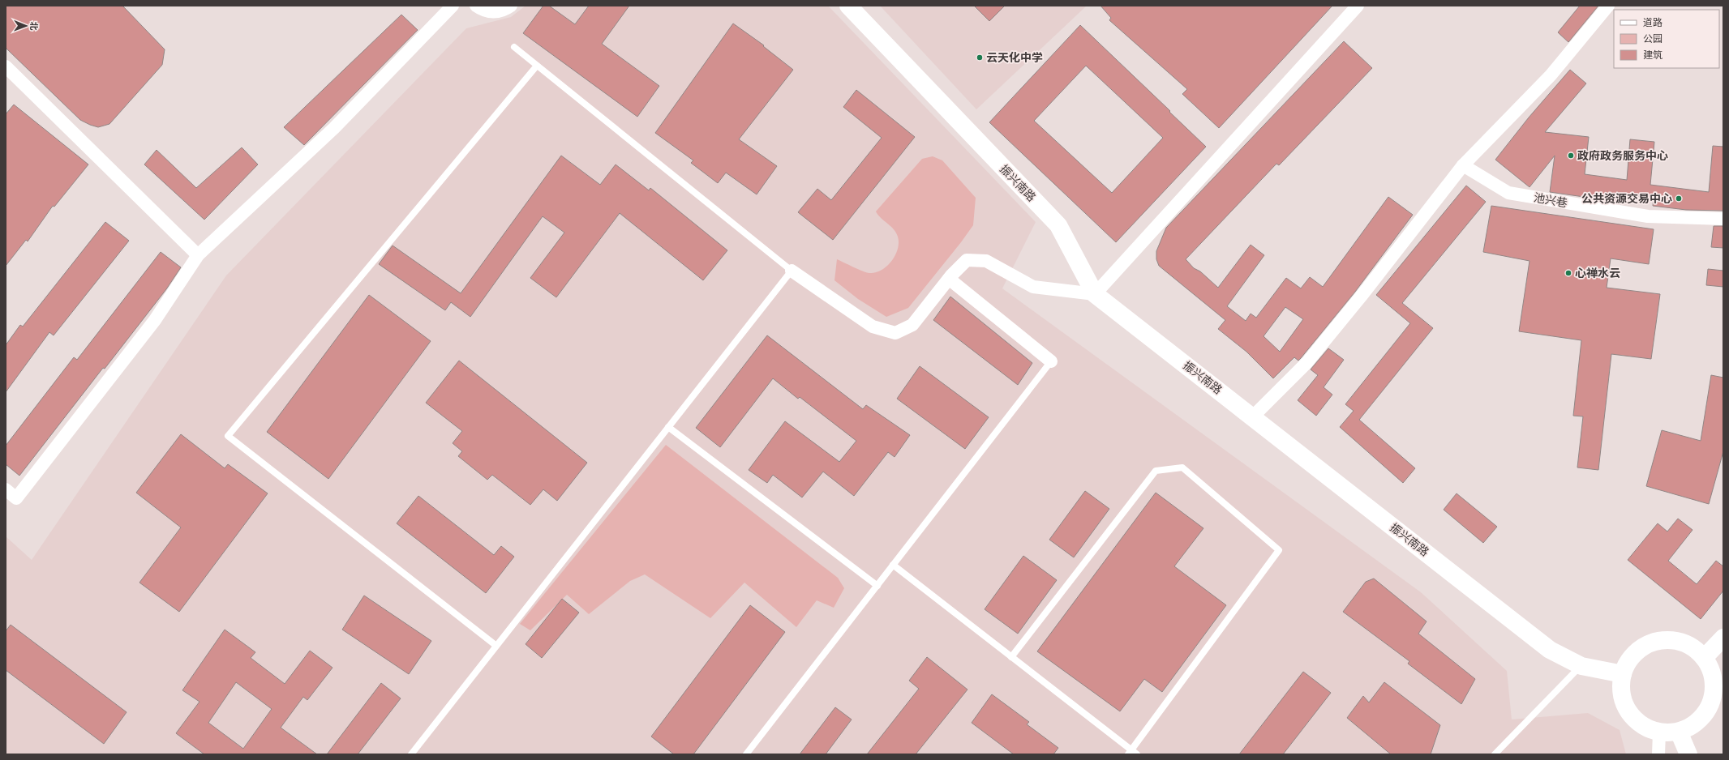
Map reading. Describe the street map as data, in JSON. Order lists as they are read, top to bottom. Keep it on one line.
{"streets":{"main road":["振兴南路"],"street":["池兴巷"]},"places":["云天化中学","政府政务服务中心","公共资源交易中心","心禅水云"],"legend":["道路","公园","建筑"],"north":"right"}
